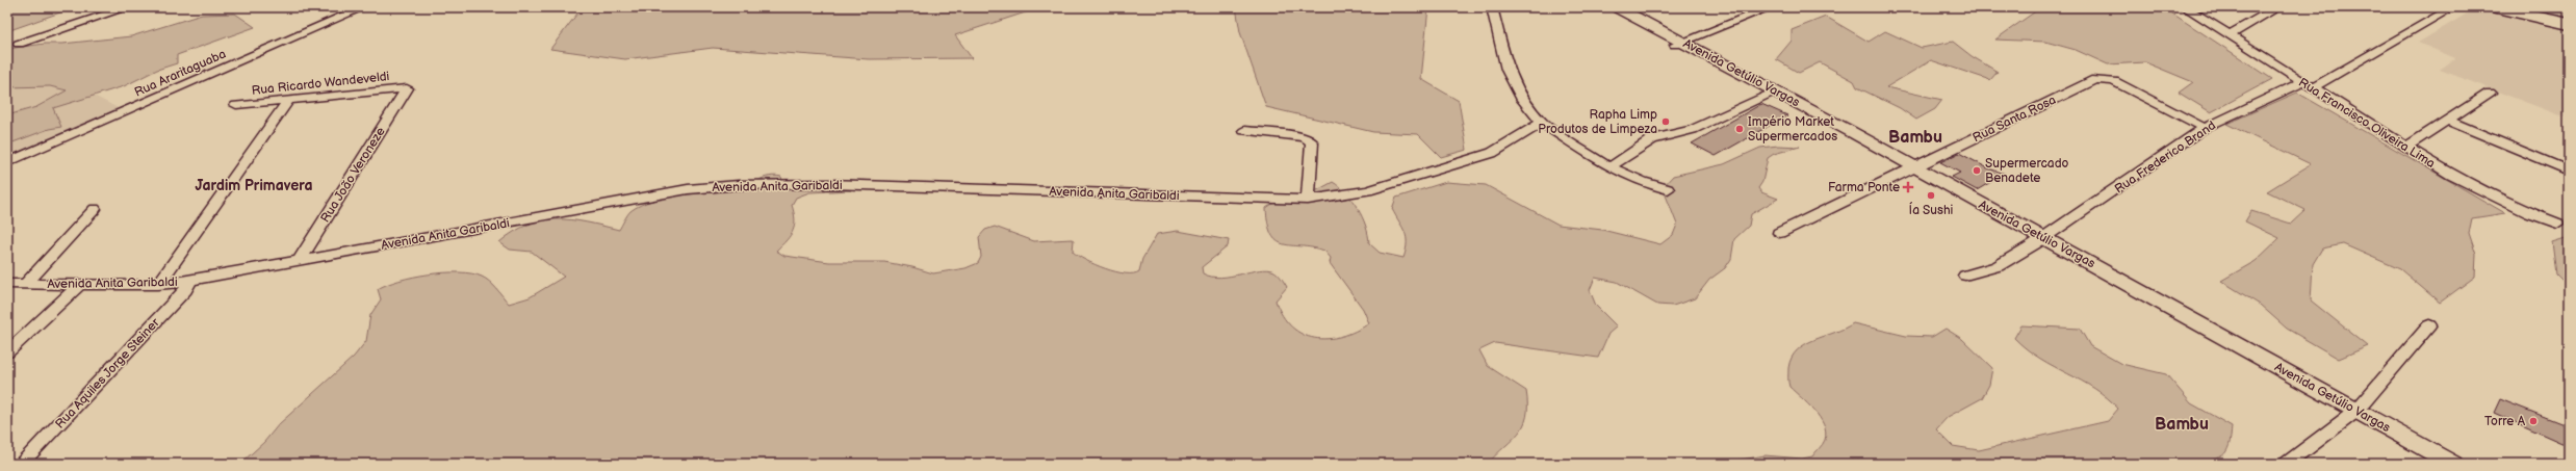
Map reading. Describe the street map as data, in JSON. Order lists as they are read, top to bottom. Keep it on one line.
{"streets":{"street":["Rua Araritaguaba","Avenida Getúlio Vargas","Rua Ricardo Wandeveldi","Rua Santa Rosa","Rua Francisco Oliveira Lima","Rua Frederico Brand","Rua João Veroneze","Avenida Anita Garibaldi","Rua Aquiles Jorge Steiner"]},"crossings":[["Avenida Getúlio Vargas","Rua Santa Rosa"],["Avenida Getúlio Vargas","Rua Frederico Brand"],["Rua Ricardo Wandeveldi","Rua João Veroneze"],["Rua Santa Rosa","Rua Frederico Brand"],["Rua Francisco Oliveira Lima","Rua Frederico Brand"],["Rua João Veroneze","Avenida Anita Garibaldi"],["Avenida Anita Garibaldi","Rua Aquiles Jorge Steiner"]],"districts":["Bambu","Jardim Primavera","Bambu"],"places":{"other":["Rapha Limp Produtos de Limpeza","Império Market Supermercados","Supermercado Benadete","Ía Sushi","Torre A"],"health":["Farma Ponte"]}}
